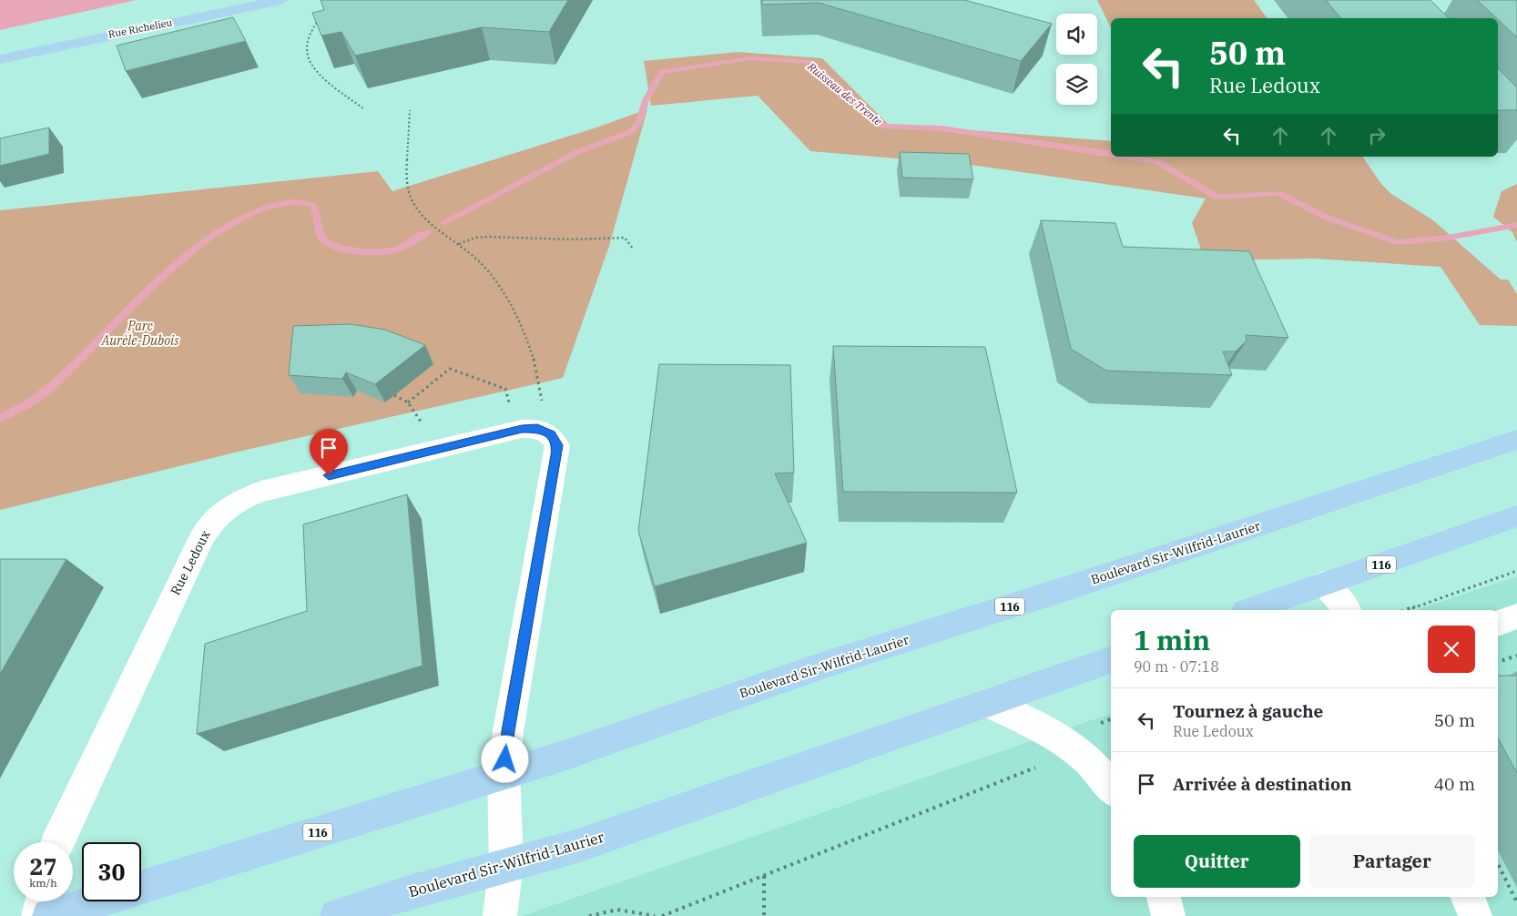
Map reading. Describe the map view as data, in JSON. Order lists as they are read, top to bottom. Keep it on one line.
{"streets":{"main road":["Rue Richelieu","Boulevard Sir-Wilfrid-Laurier","116"],"street":["Rue Ledoux"]},"water":["Ruisseau des Trente"],"parks":["Parc Aurèle-Dubois"],"page":{"turn":["50 m","Rue Ledoux"],"heading":["1 min","90 m · 07:18"],"list":[{"name":"Tournez à gauche","note":"Rue Ledoux","value":"50 m"},{"name":"Arrivée à destination","value":"40 m"}],"buttons":["Quitter","Partager"],"speed":"27 km/h","limit":"30"}}
